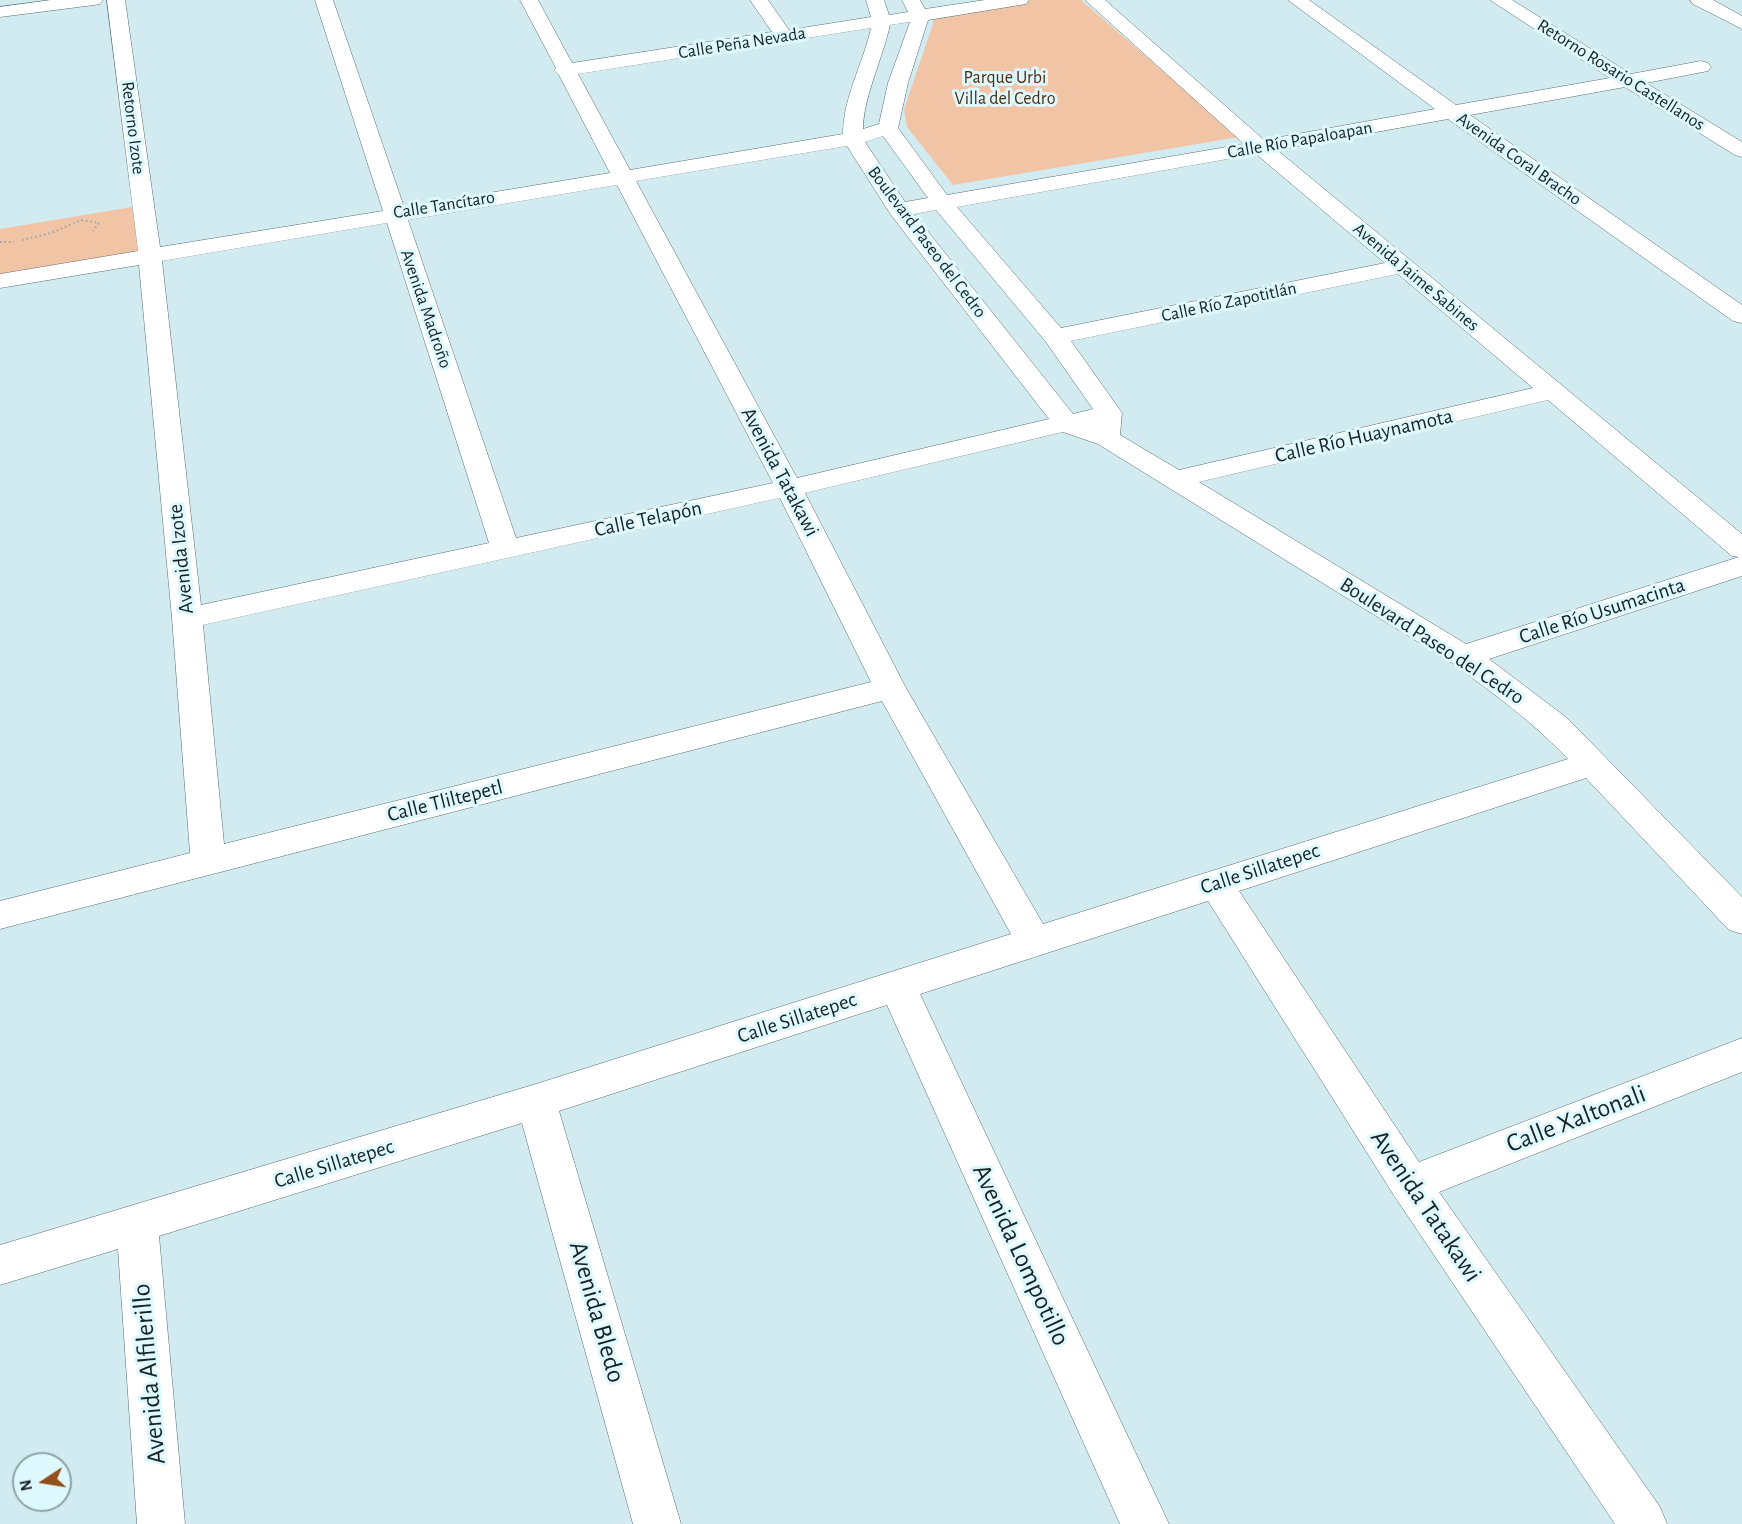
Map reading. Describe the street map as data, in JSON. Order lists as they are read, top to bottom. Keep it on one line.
{"streets":{"street":["Calle Peña Nevada","Retorno Rosario Castellanos","Retorno Izote","Calle Río Papaloapan","Avenida Coral Bracho","Calle Tancítaro","Boulevard Paseo del Cedro","Avenida Jaime Sabines","Calle Río Zapotitlán","Avenida Madroño","Calle Río Huaynamota","Avenida Tatakawi","Calle Telapón","Avenida Izote","Calle Río Usumacinta","Calle Tliltepetl","Calle Sillatepec","Calle Xaltonali","Avenida Lompotillo","Avenida Bledo","Avenida Alfilerillo"]},"crossings":[["Calle Peña Nevada","Avenida Tatakawi"],["Retorno Rosario Castellanos","Calle Río Papaloapan"],["Retorno Izote","Calle Tancítaro"],["Retorno Izote","Avenida Izote"],["Calle Río Papaloapan","Avenida Coral Bracho"],["Calle Río Papaloapan","Boulevard Paseo del Cedro"],["Calle Río Papaloapan","Avenida Jaime Sabines"],["Calle Tancítaro","Boulevard Paseo del Cedro"],["Calle Tancítaro","Avenida Madroño"],["Calle Tancítaro","Avenida Tatakawi"],["Calle Tancítaro","Avenida Izote"],["Boulevard Paseo del Cedro","Calle Río Zapotitlán"],["Boulevard Paseo del Cedro","Calle Río Huaynamota"],["Boulevard Paseo del Cedro","Calle Telapón"],["Boulevard Paseo del Cedro","Calle Río Usumacinta"],["Boulevard Paseo del Cedro","Calle Sillatepec"],["Avenida Jaime Sabines","Calle Río Zapotitlán"],["Avenida Jaime Sabines","Calle Río Huaynamota"],["Avenida Madroño","Calle Telapón"],["Avenida Tatakawi","Calle Telapón"],["Avenida Tatakawi","Calle Tliltepetl"],["Avenida Tatakawi","Calle Sillatepec"],["Avenida Tatakawi","Calle Xaltonali"],["Calle Telapón","Avenida Izote"],["Avenida Izote","Calle Tliltepetl"],["Calle Sillatepec","Avenida Lompotillo"],["Calle Sillatepec","Avenida Bledo"],["Calle Sillatepec","Avenida Alfilerillo"]],"parks":["Parque Urbi Villa del Cedro"],"north":"left"}
